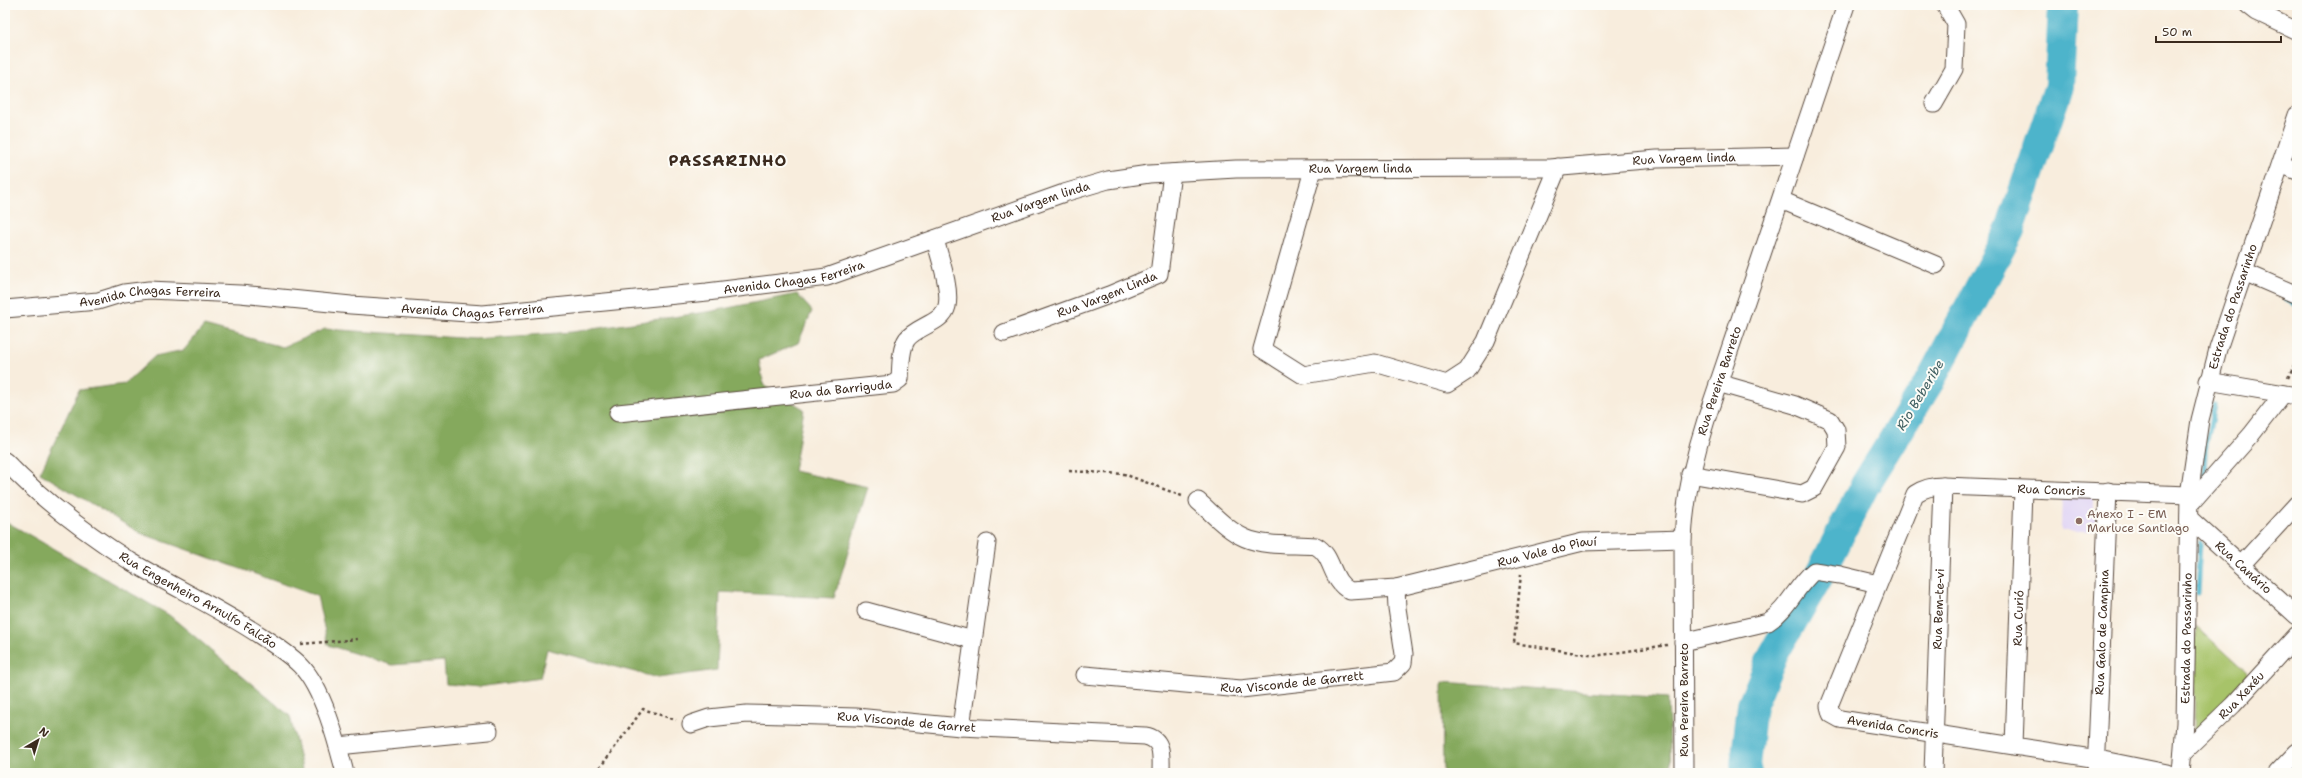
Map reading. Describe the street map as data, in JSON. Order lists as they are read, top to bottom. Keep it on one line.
{"streets":{"street":["Rua Vargem linda","Avenida Chagas Ferreira","Rua Vargem Linda","Estrada do Passarinho","Rua Pereira Barreto","Rua da Barriguda","Rua Concris","Rua Vale do Piauí","Rua Canário","Rua Engenheiro Arnulfo Falcão","Rua Bem-te-vi","Rua Curió","Rua Galo de Campina","Rua Visconde de Garrett","Rua Xexéu","Rua Visconde de Garret","Avenida Concris"]},"crossings":[["Rua Vargem linda","Avenida Chagas Ferreira"],["Rua Vargem linda","Rua Vargem Linda"],["Rua Vargem linda","Rua Pereira Barreto"],["Rua Vargem linda","Rua da Barriguda"],["Avenida Chagas Ferreira","Rua da Barriguda"],["Estrada do Passarinho","Rua Concris"],["Estrada do Passarinho","Rua Canário"],["Estrada do Passarinho","Rua Xexéu"],["Rua Pereira Barreto","Rua Vale do Piauí"],["Rua Concris","Rua Canário"],["Rua Concris","Rua Bem-te-vi"],["Rua Concris","Rua Curió"],["Rua Concris","Rua Galo de Campina"],["Rua Concris","Avenida Concris"],["Rua Vale do Piauí","Rua Visconde de Garrett"],["Rua Bem-te-vi","Avenida Concris"],["Rua Curió","Avenida Concris"],["Rua Galo de Campina","Avenida Concris"]],"districts":["PASSARINHO"],"water":["Rio Beberibe"],"places":["Anexo I - EM Marluce Santiago"],"scale_bar":"50 m","north":"top right"}
